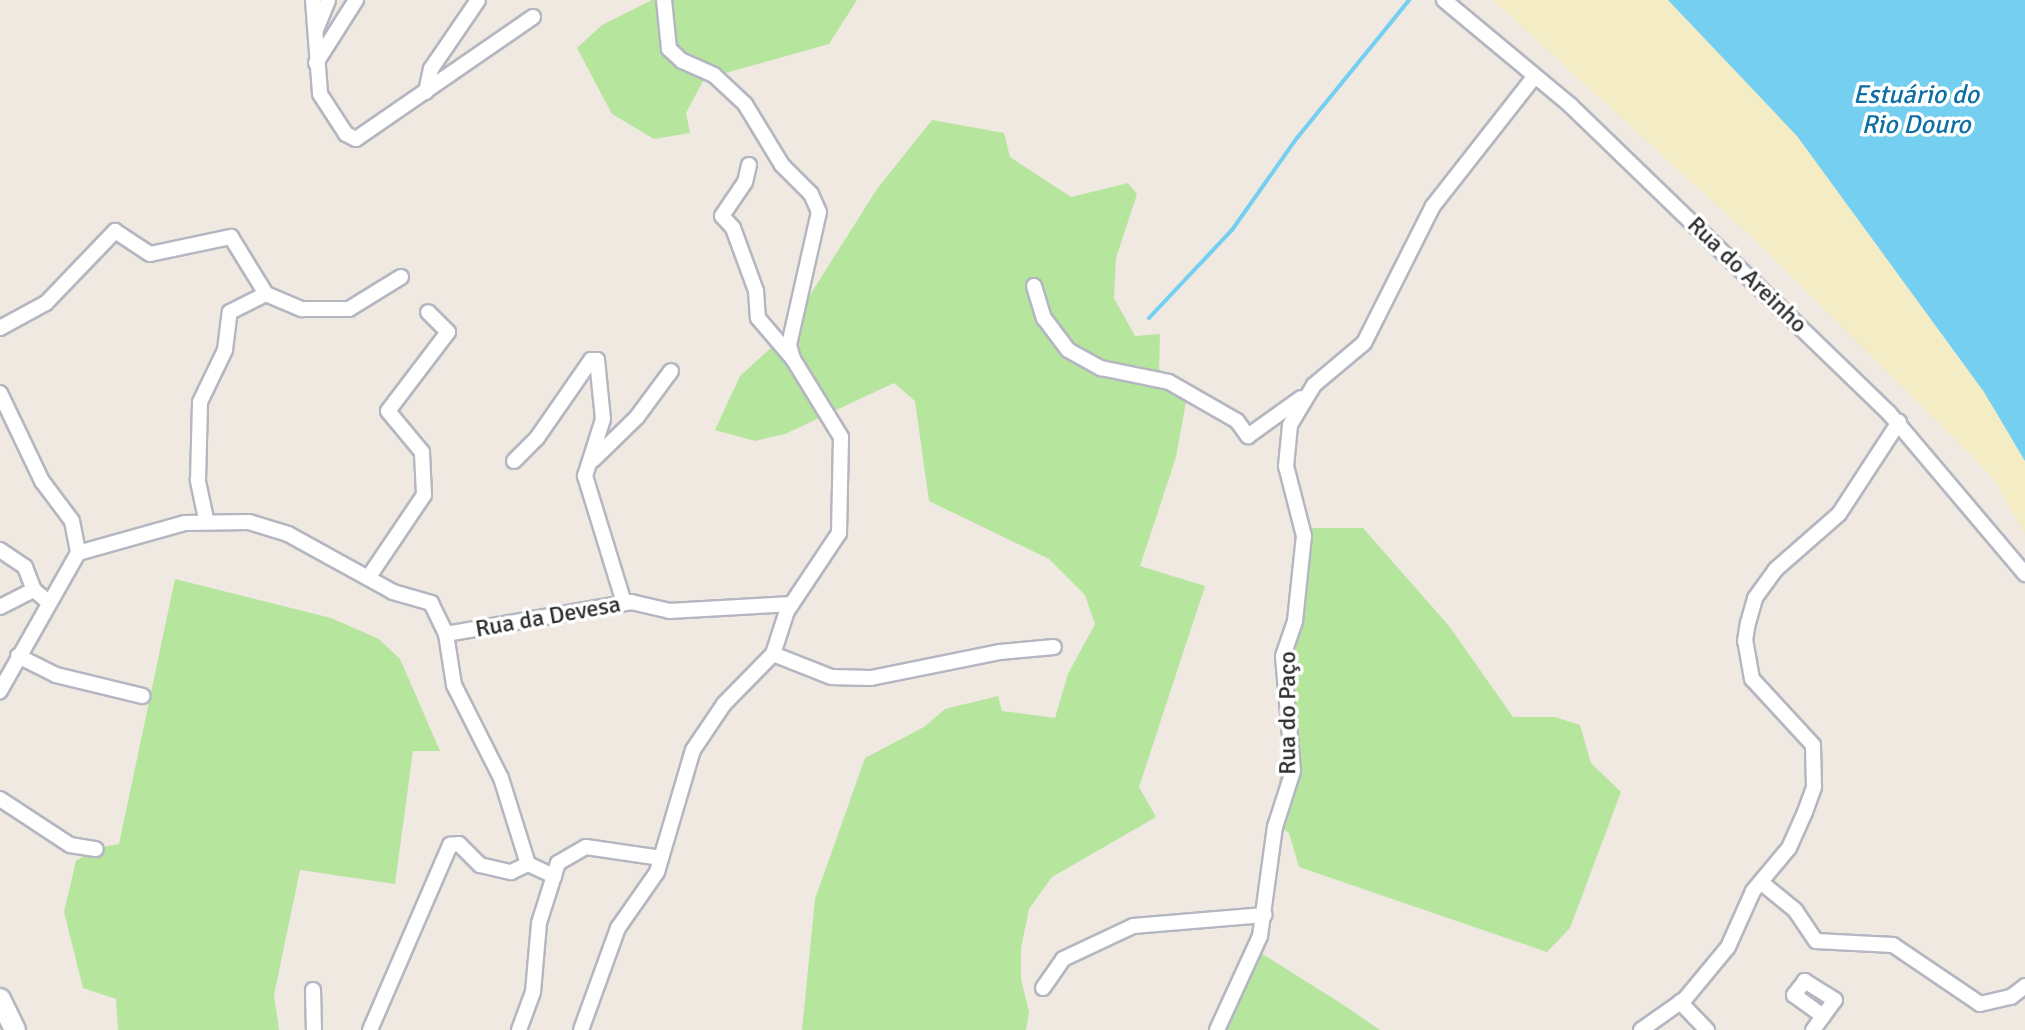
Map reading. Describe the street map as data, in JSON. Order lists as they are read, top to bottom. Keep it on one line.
{"streets":{"street":["Rua do Areinho","Rua da Devesa","Rua do Paço"]},"crossings":[["Rua do Areinho","Rua do Paço"]],"water":["Estuário do Rio Douro"]}
